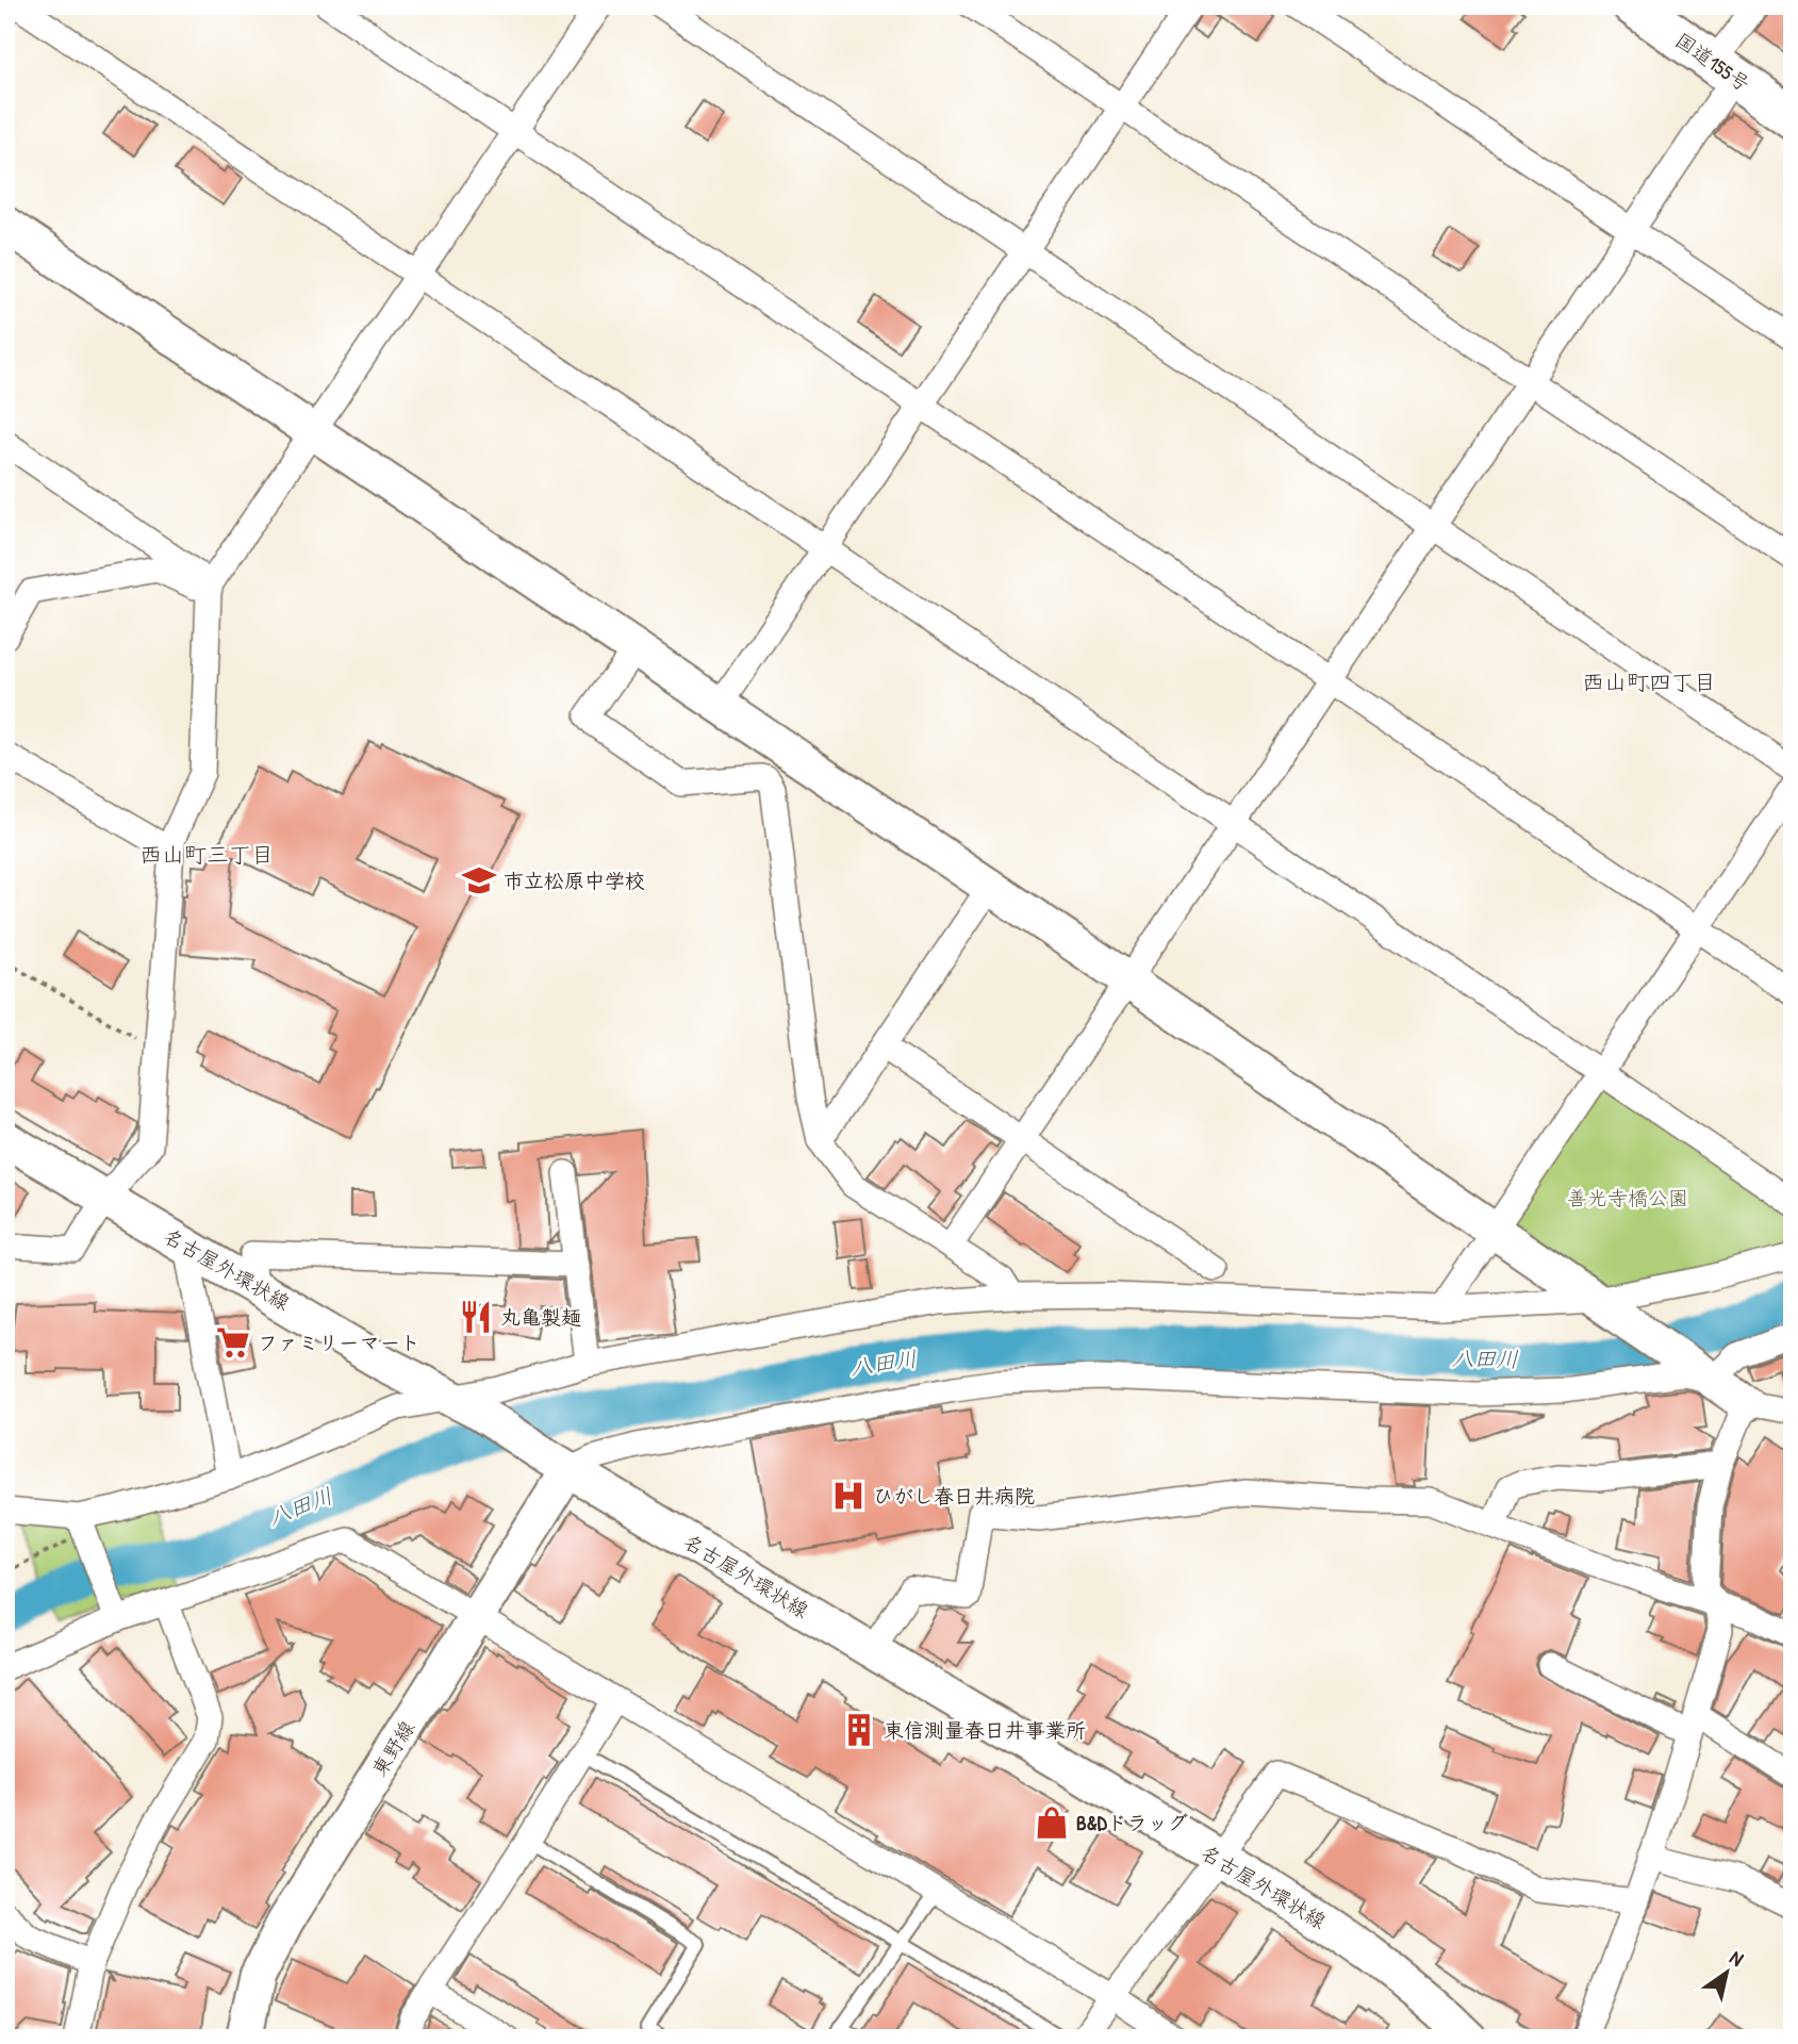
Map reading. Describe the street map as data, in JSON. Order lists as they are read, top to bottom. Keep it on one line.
{"streets":{"highway":["国道155号"],"street":["名古屋外環状線","東野線"]},"crossings":[["名古屋外環状線","東野線"]],"districts":["西山町四丁目","西山町三丁目"],"water":["八田川"],"parks":["善光寺橋公園"],"places":{"school or university":["市立松原中学校"],"restaurant":["丸亀製麺"],"supermarket":["ファミリーマート"],"hospital":["ひがし春日井病院"],"building":["東信測量春日井事業所"],"shop":["B&Dドラッグ"]},"north":"top right"}
